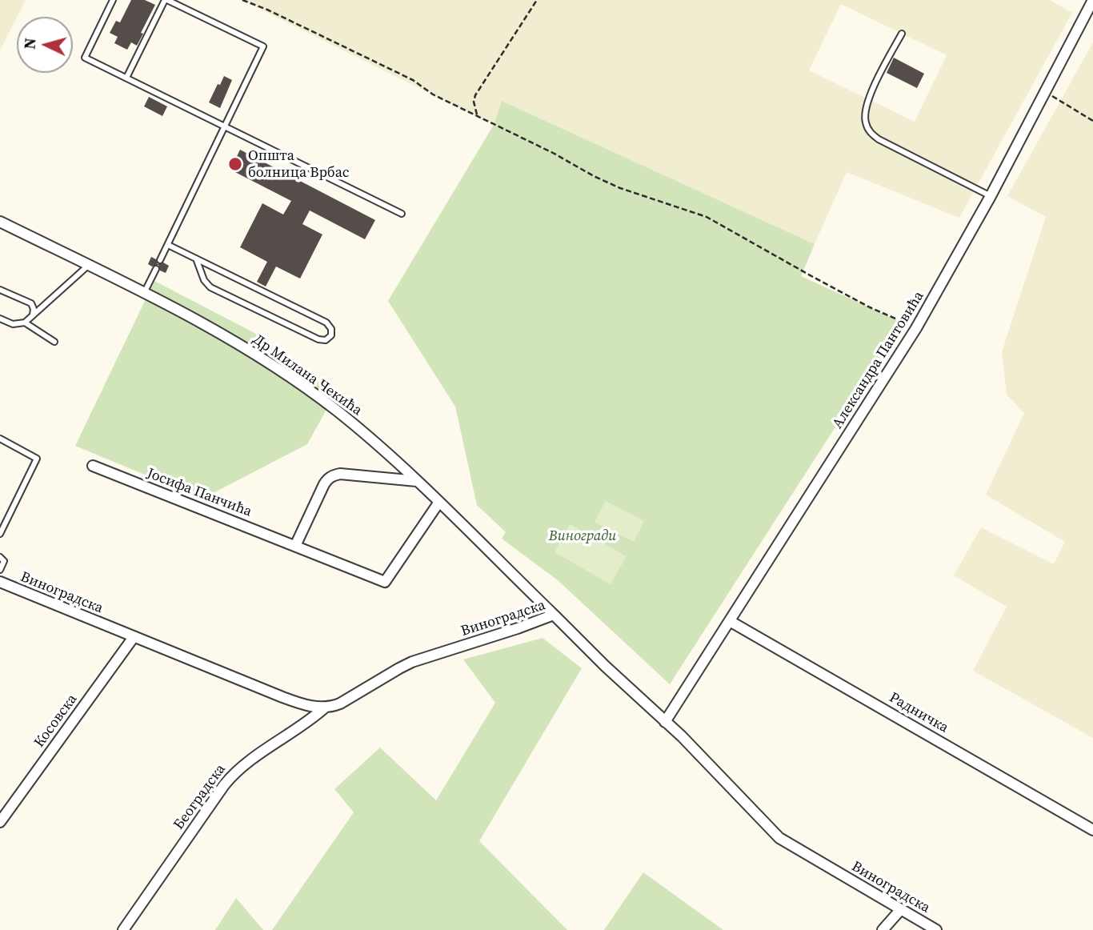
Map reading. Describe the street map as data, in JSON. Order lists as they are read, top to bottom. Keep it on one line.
{"streets":{"street":["Александра Пантовића","Др Милана Чекића","Јосифа Панчића","Виноградска","Радничка","Косовска","Београдска"]},"crossings":[["Александра Пантовића","Виноградска"],["Александра Пантовића","Радничка"],["Др Милана Чекића","Јосифа Панчића"],["Др Милана Чекића","Виноградска"],["Виноградска","Косовска"],["Виноградска","Београдска"]],"parks":["Виногради"],"places":["Општа болница Врбас"],"north":"left"}
